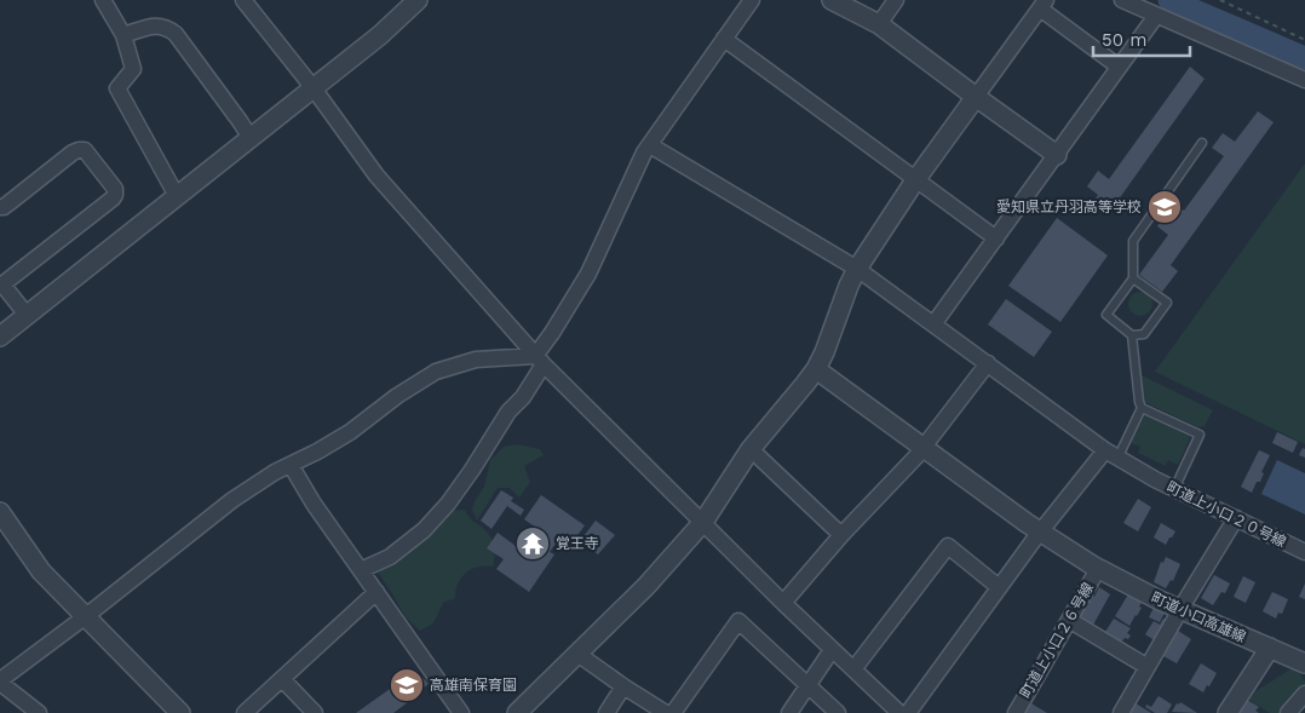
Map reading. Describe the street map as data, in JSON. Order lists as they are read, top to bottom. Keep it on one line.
{"streets":{"street":["町道上小口２０号線","町道小口高雄線","町道上小口２６号線"]},"crossings":[["町道小口高雄線","町道上小口２６号線"]],"places":{"school or university":["愛知県立丹羽高等学校","高雄南保育園"],"temple":["覚王寺"]},"scale_bar":"50 m"}
